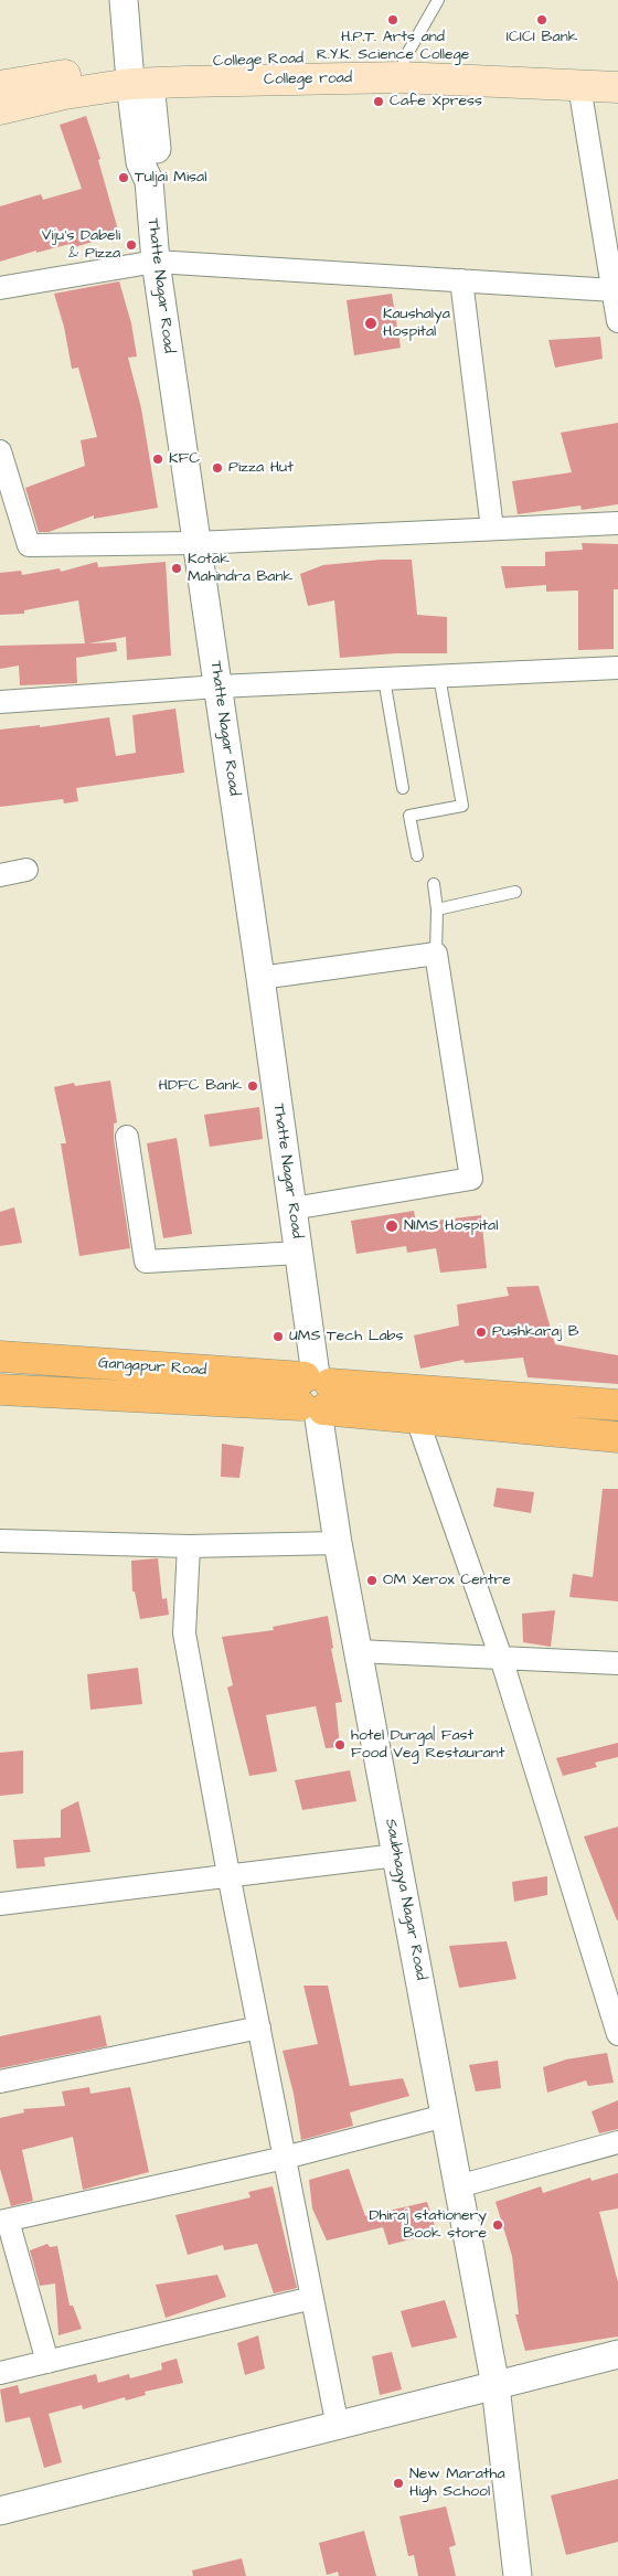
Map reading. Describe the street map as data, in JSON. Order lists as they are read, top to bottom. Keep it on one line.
{"streets":{"main road":["College road","Gangapur Road"],"street":["Thatte Nagar Road","Saubhagya Nagar Road"]},"crossings":[["College road","Thatte Nagar Road"],["Thatte Nagar Road","Gangapur Road"],["Thatte Nagar Road","Saubhagya Nagar Road"],["Gangapur Road","Saubhagya Nagar Road"]],"places":["H.P.T. Arts and R.Y.K. Science College","ICICI Bank","Cafe Xpress","Tuljai Misal","Viju's Dabeli & Pizza","Kaushalya Hospital","KFC","Pizza Hut","Kotak Mahindra Bank","HDFC Bank","NIMS Hospital","Pushkaraj B","UMS Tech Labs","OM Xerox Centre","hotel Durga| Fast Food Veg Restaurant","Dhiraj stationery Book store","New Maratha High School"]}
